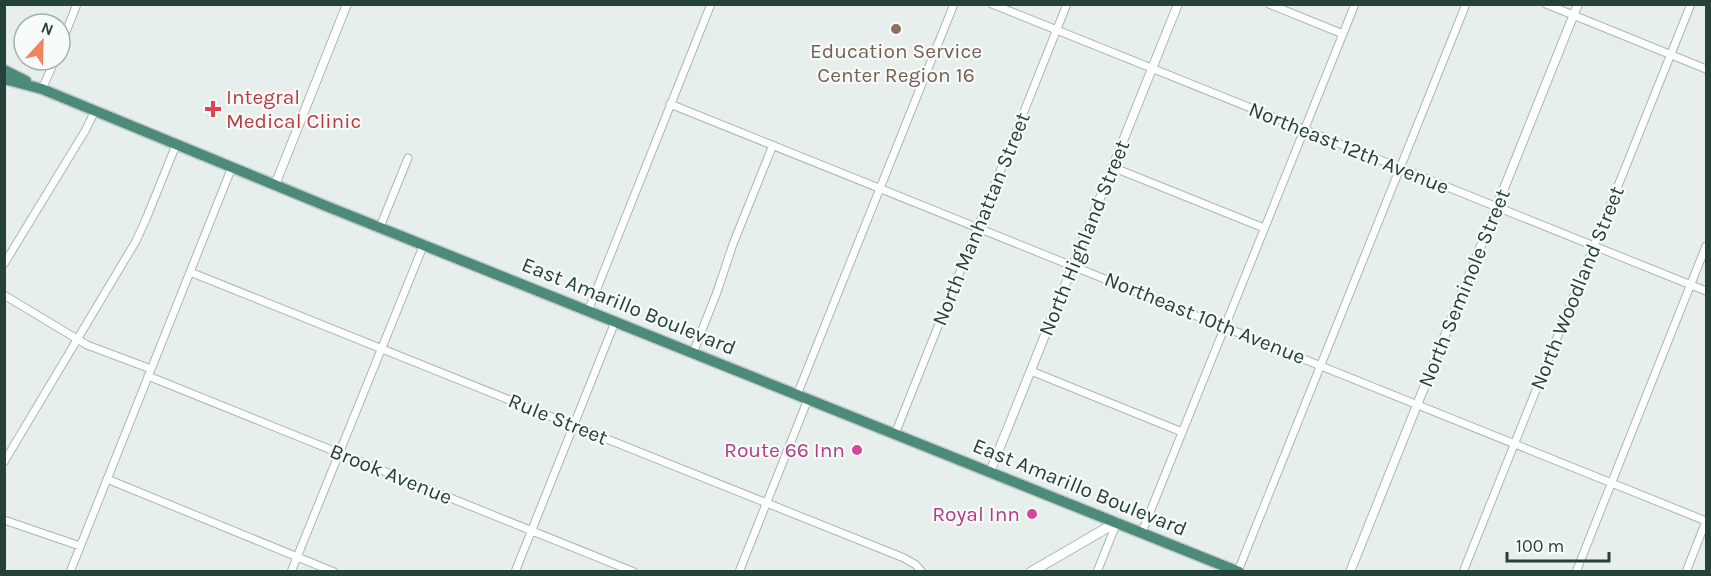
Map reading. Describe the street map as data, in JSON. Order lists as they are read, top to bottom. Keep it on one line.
{"streets":{"highway":["East Amarillo Boulevard"],"street":["Northeast 12th Avenue","North Manhattan Street","North Highland Street","North Seminole Street","North Woodland Street","Northeast 10th Avenue","Rule Street","Brook Avenue"]},"crossings":[["Northeast 12th Avenue","North Manhattan Street"],["Northeast 12th Avenue","North Highland Street"],["Northeast 12th Avenue","North Seminole Street"],["Northeast 12th Avenue","North Woodland Street"],["North Manhattan Street","East Amarillo Boulevard"],["North Manhattan Street","Northeast 10th Avenue"],["North Highland Street","East Amarillo Boulevard"],["North Highland Street","Northeast 10th Avenue"],["North Seminole Street","Northeast 10th Avenue"],["North Woodland Street","Northeast 10th Avenue"]],"places":{"other":["Education Service Center Region 16","Route 66 Inn","Royal Inn"],"health":["Integral Medical Clinic"]},"scale_bar":"100 m","north":"top"}
